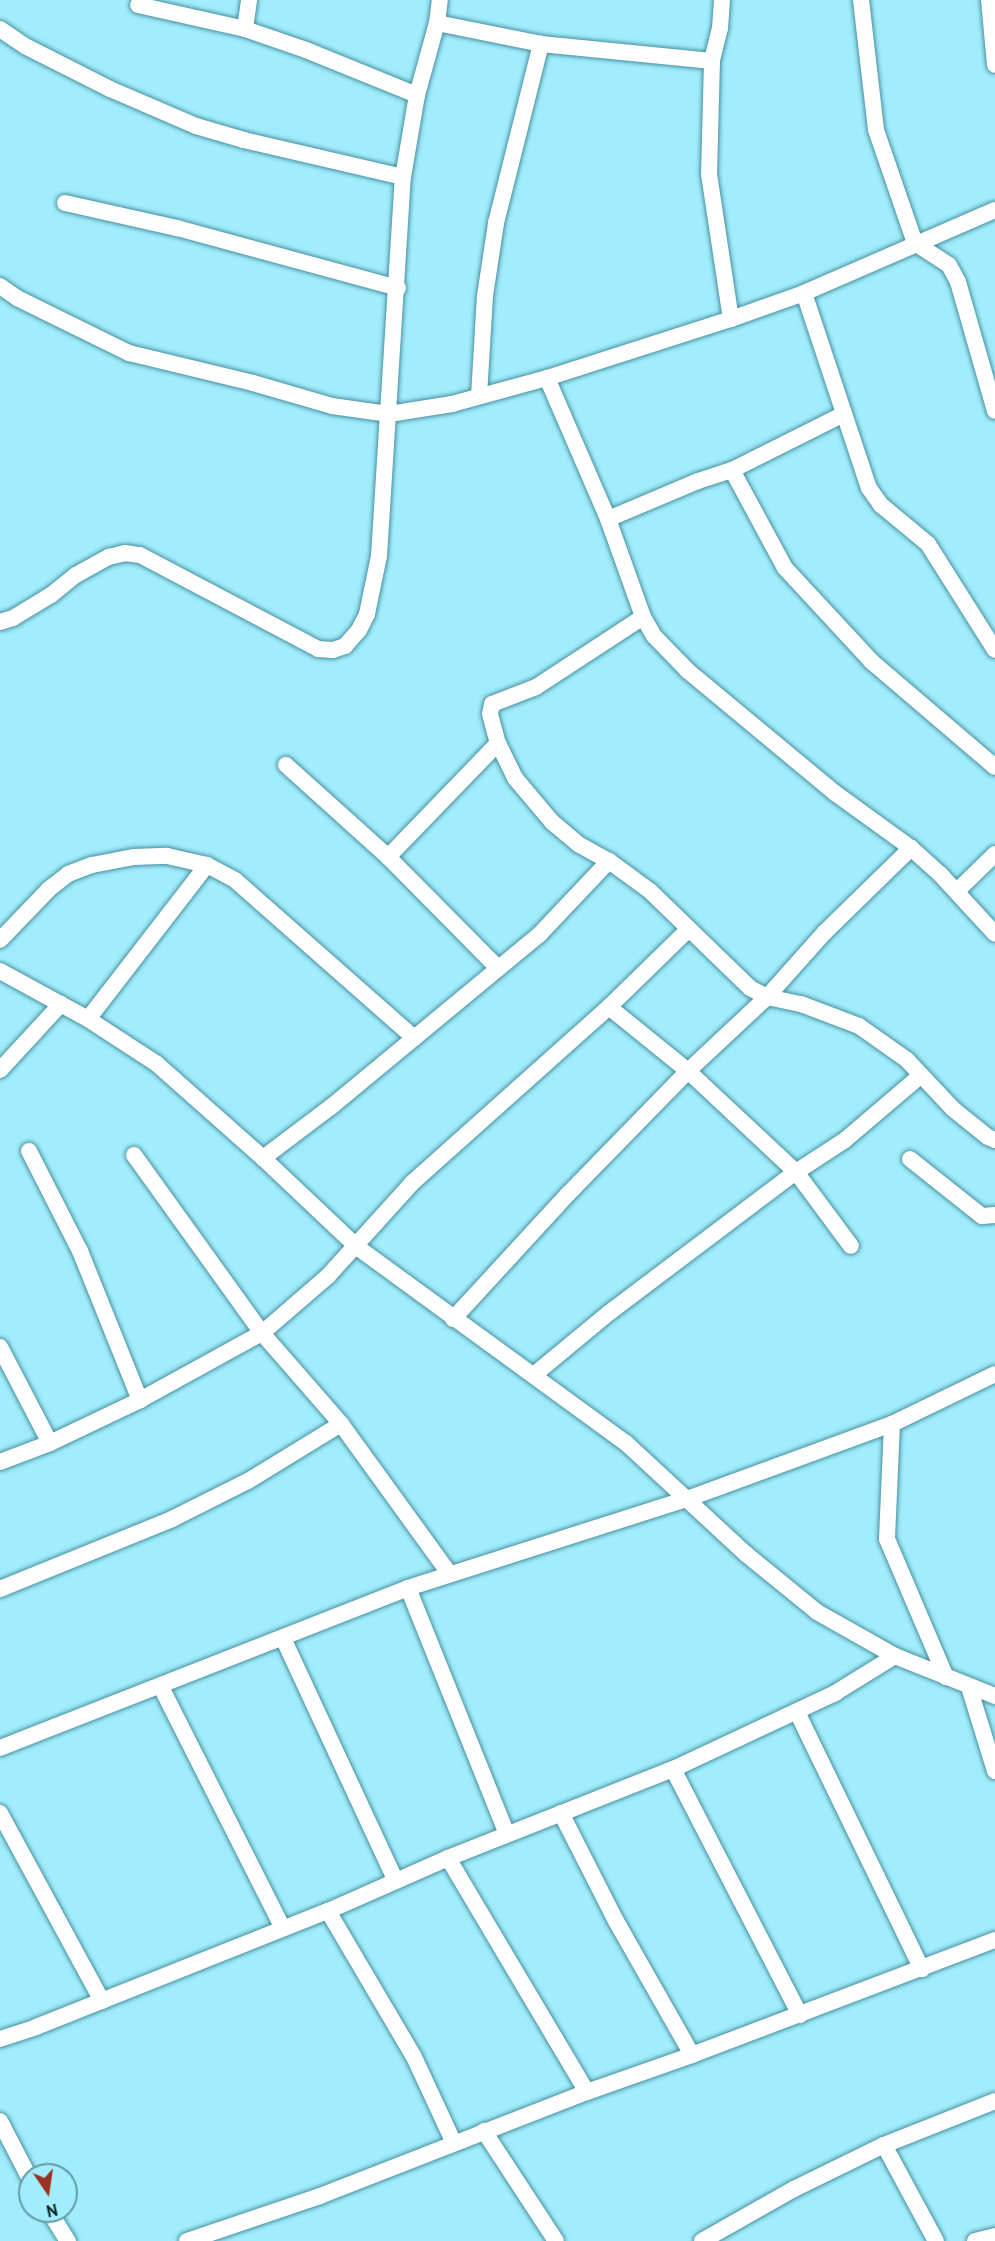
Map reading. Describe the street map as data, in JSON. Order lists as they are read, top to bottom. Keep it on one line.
{"north":"bottom"}
